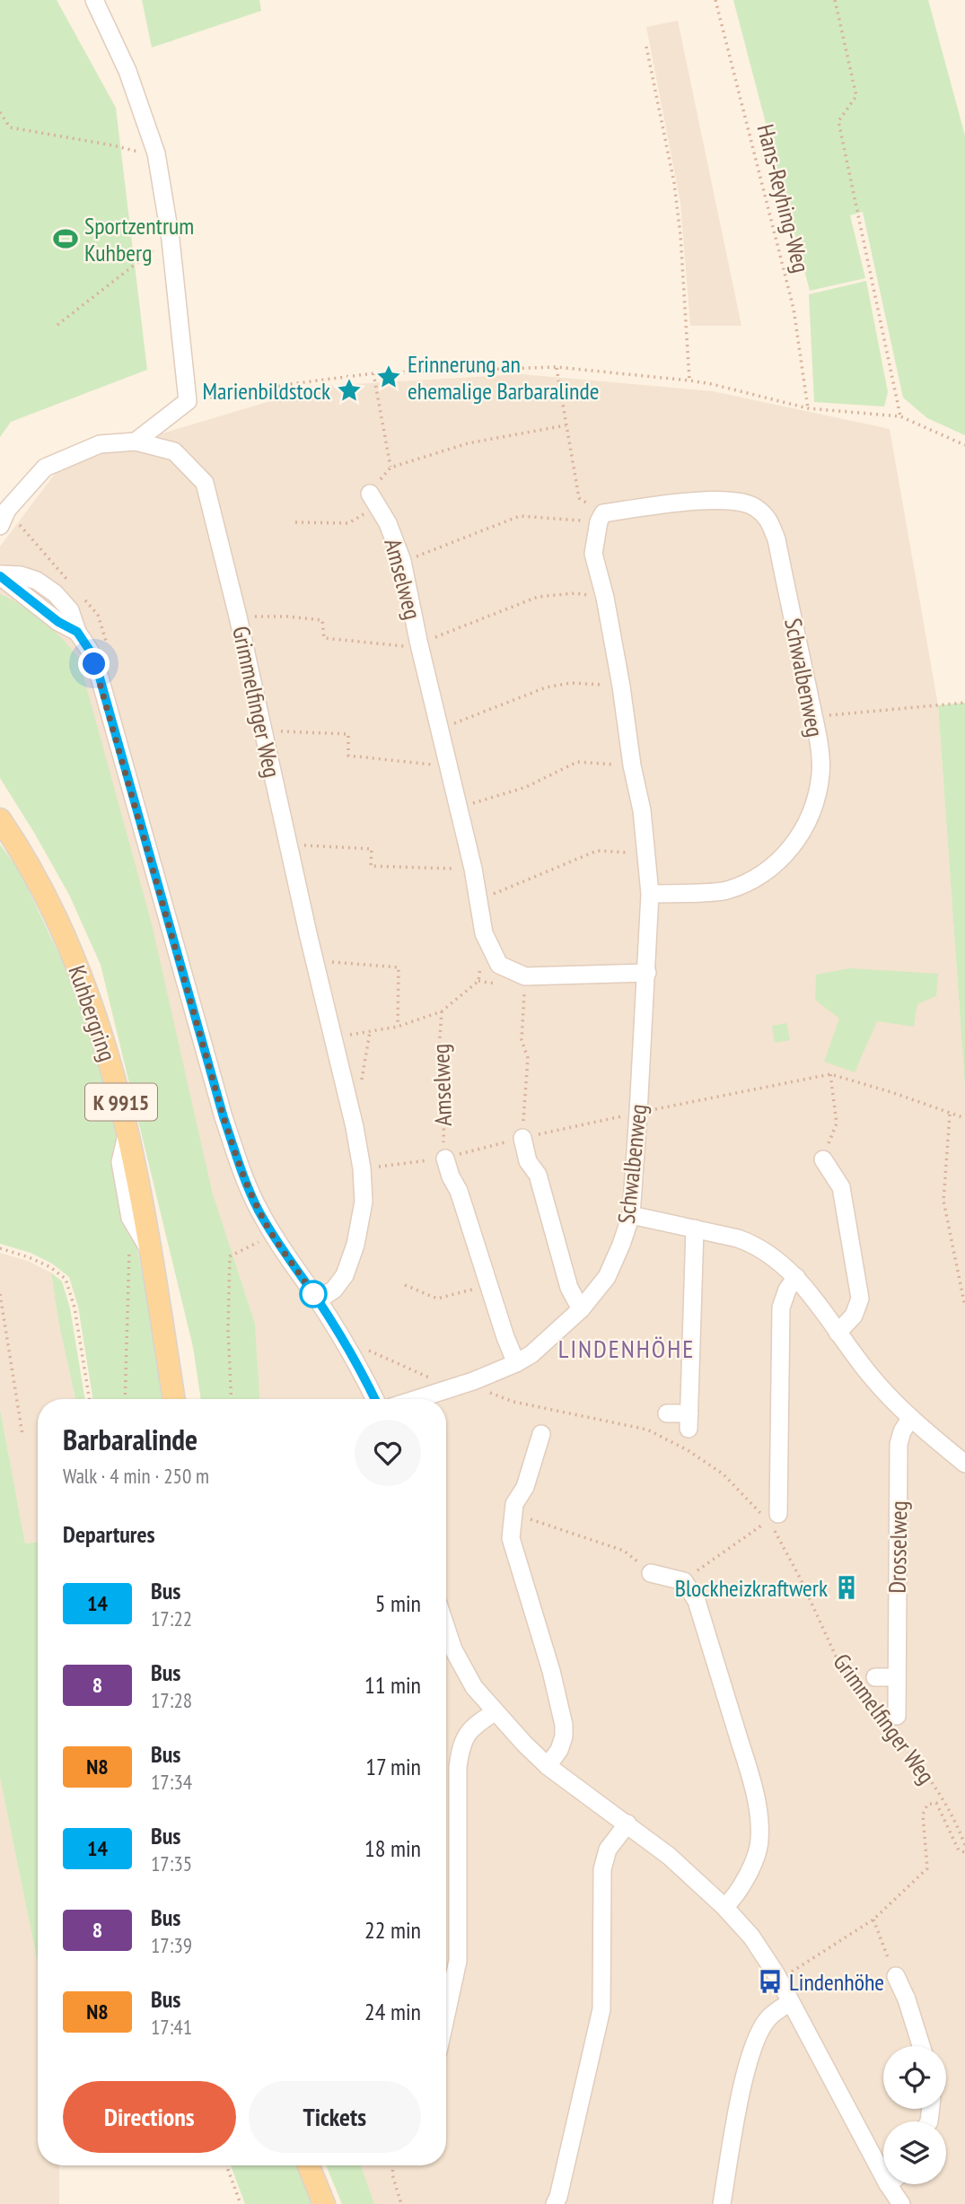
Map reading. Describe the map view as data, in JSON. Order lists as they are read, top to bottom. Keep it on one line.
{"streets":{"main road":["Kuhbergring","K 9915"],"street":["Amselweg","Schwalbenweg","Grimmelfinger Weg","Drosselweg"],"path":["Hans-Reyhing-Weg"]},"crossings":[["Amselweg","Schwalbenweg"],["Amselweg","Grimmelfinger Weg"],["Schwalbenweg","Grimmelfinger Weg"],["Grimmelfinger Weg","Drosselweg"]],"districts":["LINDENHÖHE"],"places":{"sports":["Sportzentrum Kuhberg"],"place":["Erinnerung an ehemalige Barbaralinde","Marienbildstock"],"building":["Blockheizkraftwerk"],"bus stop":["Lindenhöhe"]},"lines":["bus line 14"],"page":{"heading":[["Barbaralinde","Walk · 4 min · 250 m"],"Departures"],"list":[{"mark":"14","name":"Bus","note":"17:22","value":"5 min"},{"mark":"8","name":"Bus","note":"17:28","value":"11 min"},{"mark":"N8","name":"Bus","note":"17:34","value":"17 min"},{"mark":"14","name":"Bus","note":"17:35","value":"18 min"},{"mark":"8","name":"Bus","note":"17:39","value":"22 min"},{"mark":"N8","name":"Bus","note":"17:41","value":"24 min"}],"buttons":["Directions","Tickets"]}}
